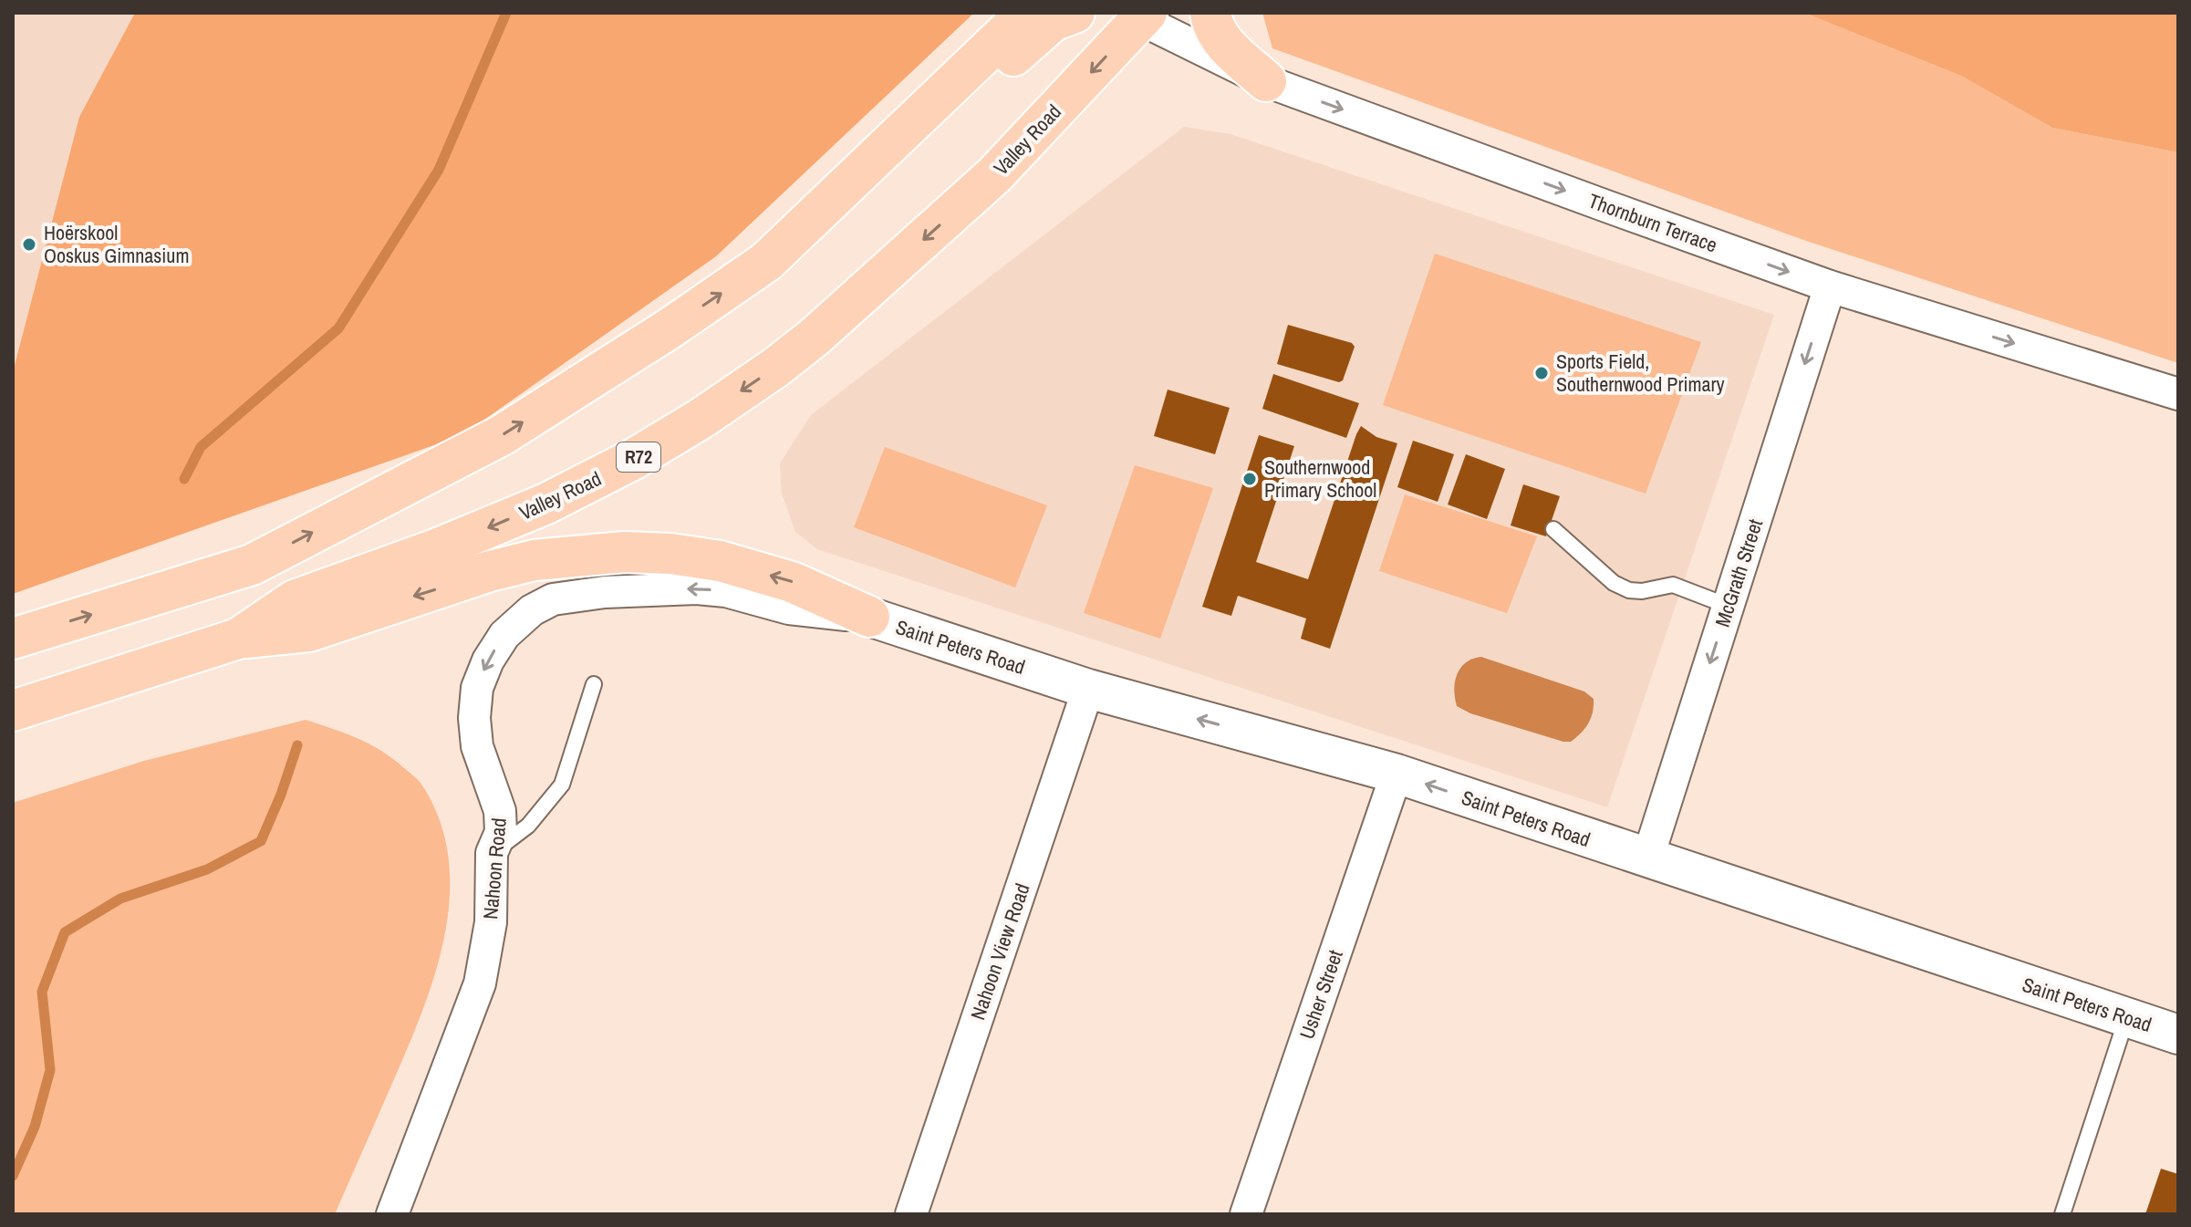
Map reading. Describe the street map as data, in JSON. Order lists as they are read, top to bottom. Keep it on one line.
{"streets":{"highway":["Valley Road","R72"],"street":["Thornburn Terrace","McGrath Street","Saint Peters Road","Nahoon Road","Nahoon View Road","Usher Street"]},"crossings":[["Valley Road","Thornburn Terrace"],["Thornburn Terrace","McGrath Street"],["McGrath Street","Saint Peters Road"],["Saint Peters Road","Nahoon Road"],["Saint Peters Road","Nahoon View Road"],["Saint Peters Road","Usher Street"]],"one_way":["Thornburn Terrace","McGrath Street","Saint Peters Road"],"places":["Hoërskool Ooskus Gimnasium","Sports Field, Southernwood Primary","Southernwood Primary School"]}
